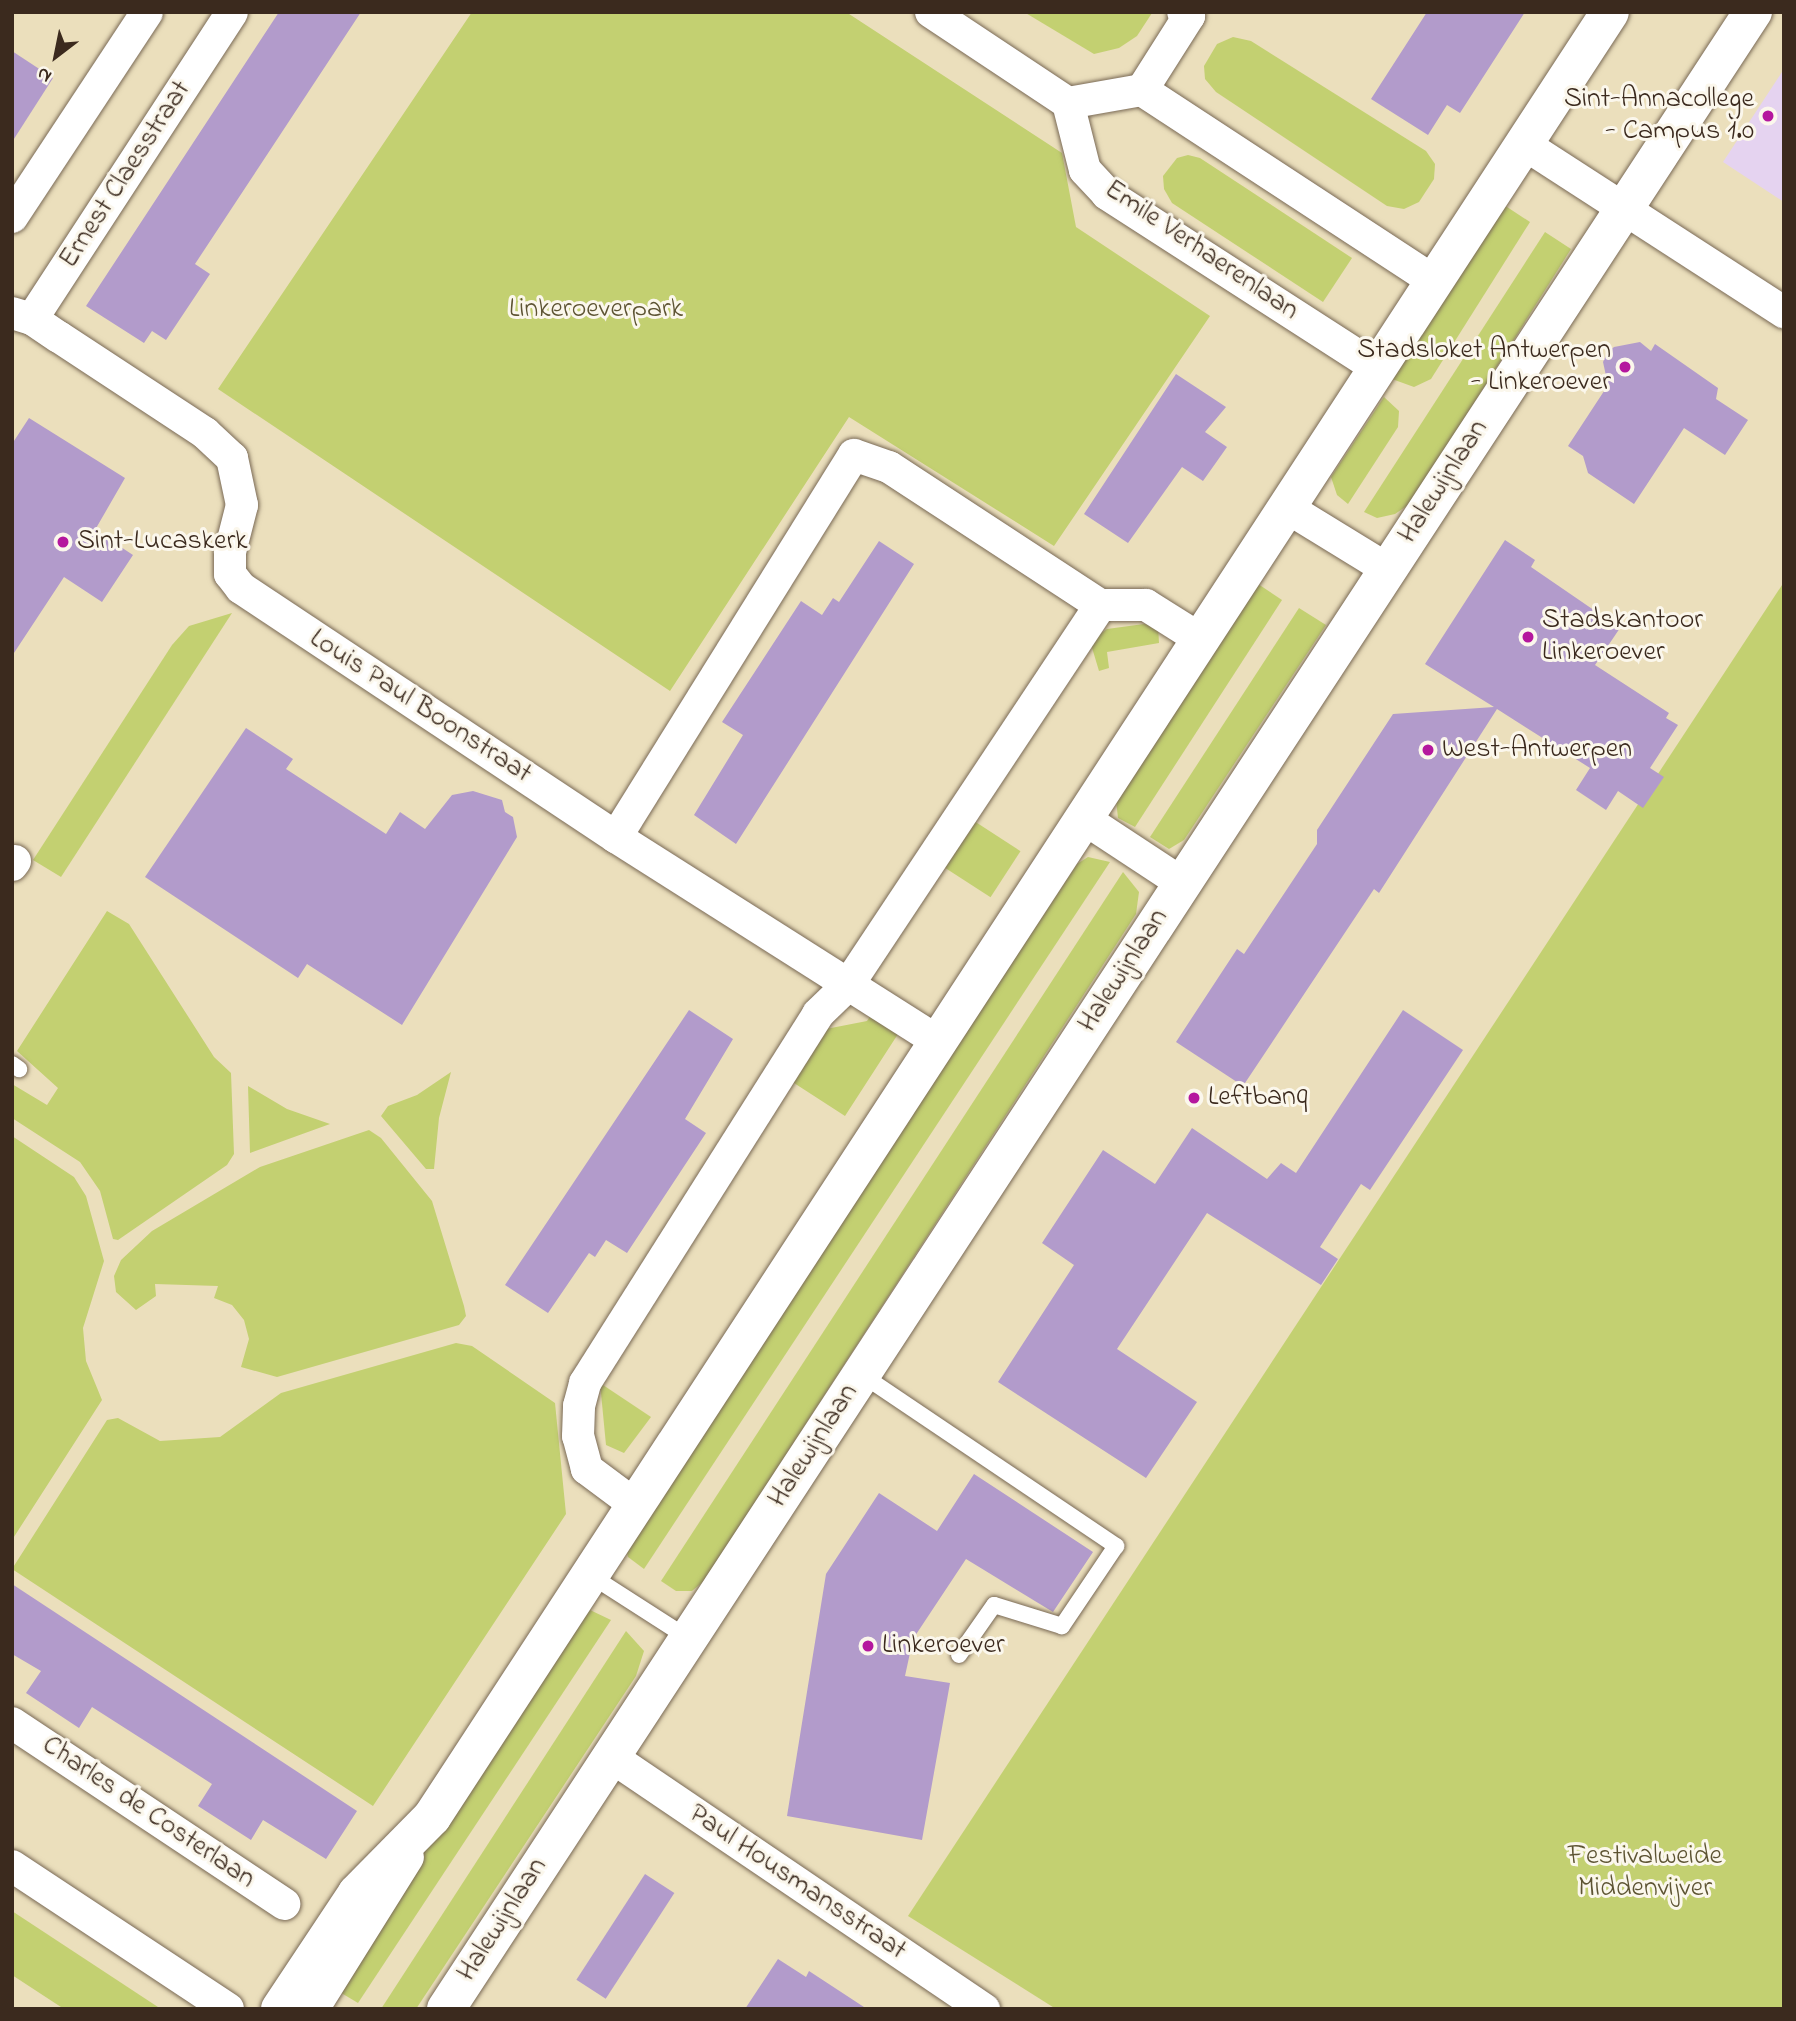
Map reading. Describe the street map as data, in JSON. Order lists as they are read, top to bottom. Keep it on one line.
{"streets":{"main road":["Halewijnlaan"],"street":["Ernest Claesstraat","Emile Verhaerenlaan","Louis Paul Boonstraat","Charles de Costerlaan","Paul Housmansstraat"]},"crossings":[["Ernest Claesstraat","Louis Paul Boonstraat"],["Halewijnlaan","Paul Housmansstraat"]],"parks":["Linkeroeverpark","Festivalweide Middenvijver"],"places":["Sint-Annacollege - Campus 1.0","Stadsloket Antwerpen - Linkeroever","Sint-Lucaskerk","Stadskantoor Linkeroever","West-Antwerpen","Leftbanq","Linkeroever"],"north":"bottom left"}
